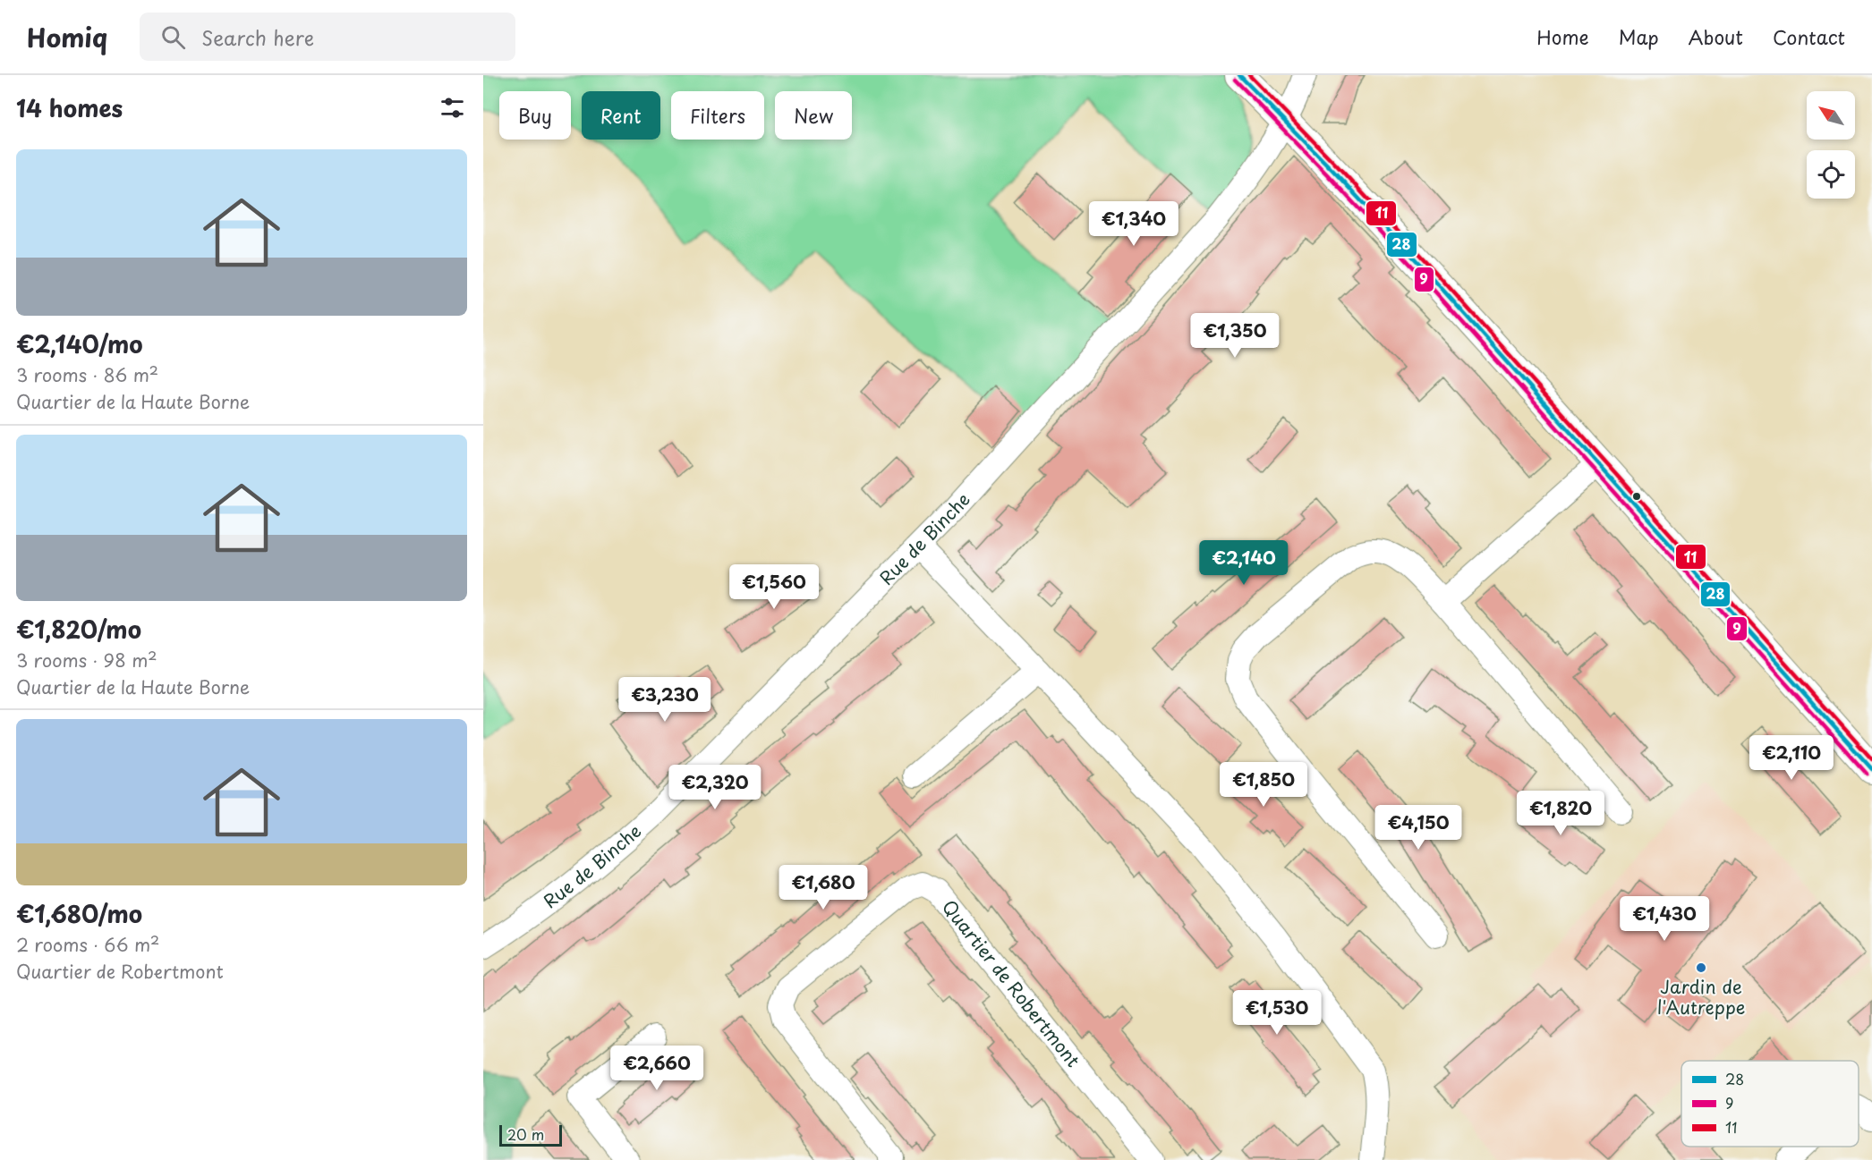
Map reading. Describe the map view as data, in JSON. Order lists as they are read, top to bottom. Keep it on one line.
{"streets":{"street":["Rue de Binche","Quartier de Robertmont"]},"places":["Jardin de l'Autreppe"],"lines":["transit line 28","transit line 11","transit line 9"],"legend":["28","9","11"],"scale_bar":"20 m","north":"top left","page":{"header":"Homiq","search":"Search here","nav":["Home","Map","About","Contact"],"heading":"14 homes","chip":["Buy","Rent","Filters","New"],"list":[{"name":"€2,140/mo","note":"3 rooms · 86 m² · Quartier de la Haute Borne"},{"name":"€1,820/mo","note":"3 rooms · 98 m² · Quartier de la Haute Borne"},{"name":"€1,680/mo","note":"2 rooms · 66 m² · Quartier de Robertmont"}],"price":["€1,340","€1,350","€2,140","€1,560","€3,230","€2,110","€1,850","€2,320","€1,820","€4,150","€1,680","€1,430","€1,530","€2,660"],"scale":"20 m"}}
